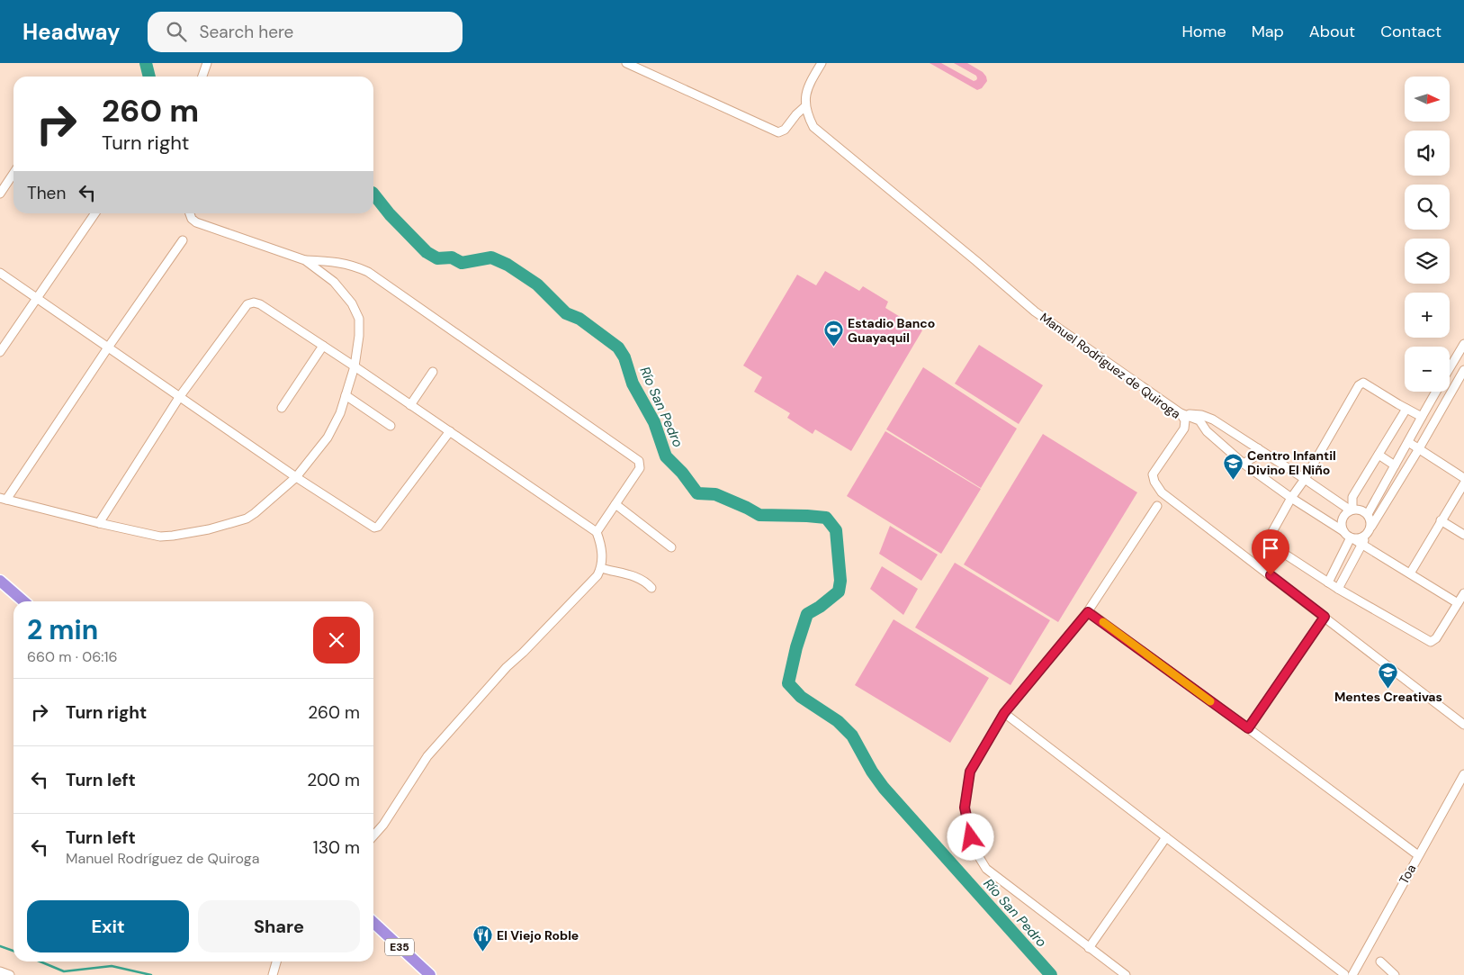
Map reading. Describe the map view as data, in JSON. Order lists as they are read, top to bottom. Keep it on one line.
{"streets":{"highway":["E35"],"street":["Manuel Rodríguez de Quiroga","Toa"]},"water":["Río San Pedro"],"places":{"sports":["Estadio Banco Guayaquil"],"school or university":["Centro Infantil Divino El Niño","Mentes Creativas"],"restaurant":["El Viejo Roble"]},"north":"right","page":{"header":"Headway","search":"Search here","nav":["Home","Map","About","Contact"],"map_buttons":["+","−"],"turn":["260 m","Turn right"],"then":"Then","heading":["2 min","660 m · 06:16"],"list":[{"name":"Turn right","value":"260 m"},{"name":"Turn left","value":"200 m"},{"name":"Turn left","note":"Manuel Rodríguez de Quiroga","value":"130 m"}],"buttons":["Exit","Share"]}}
